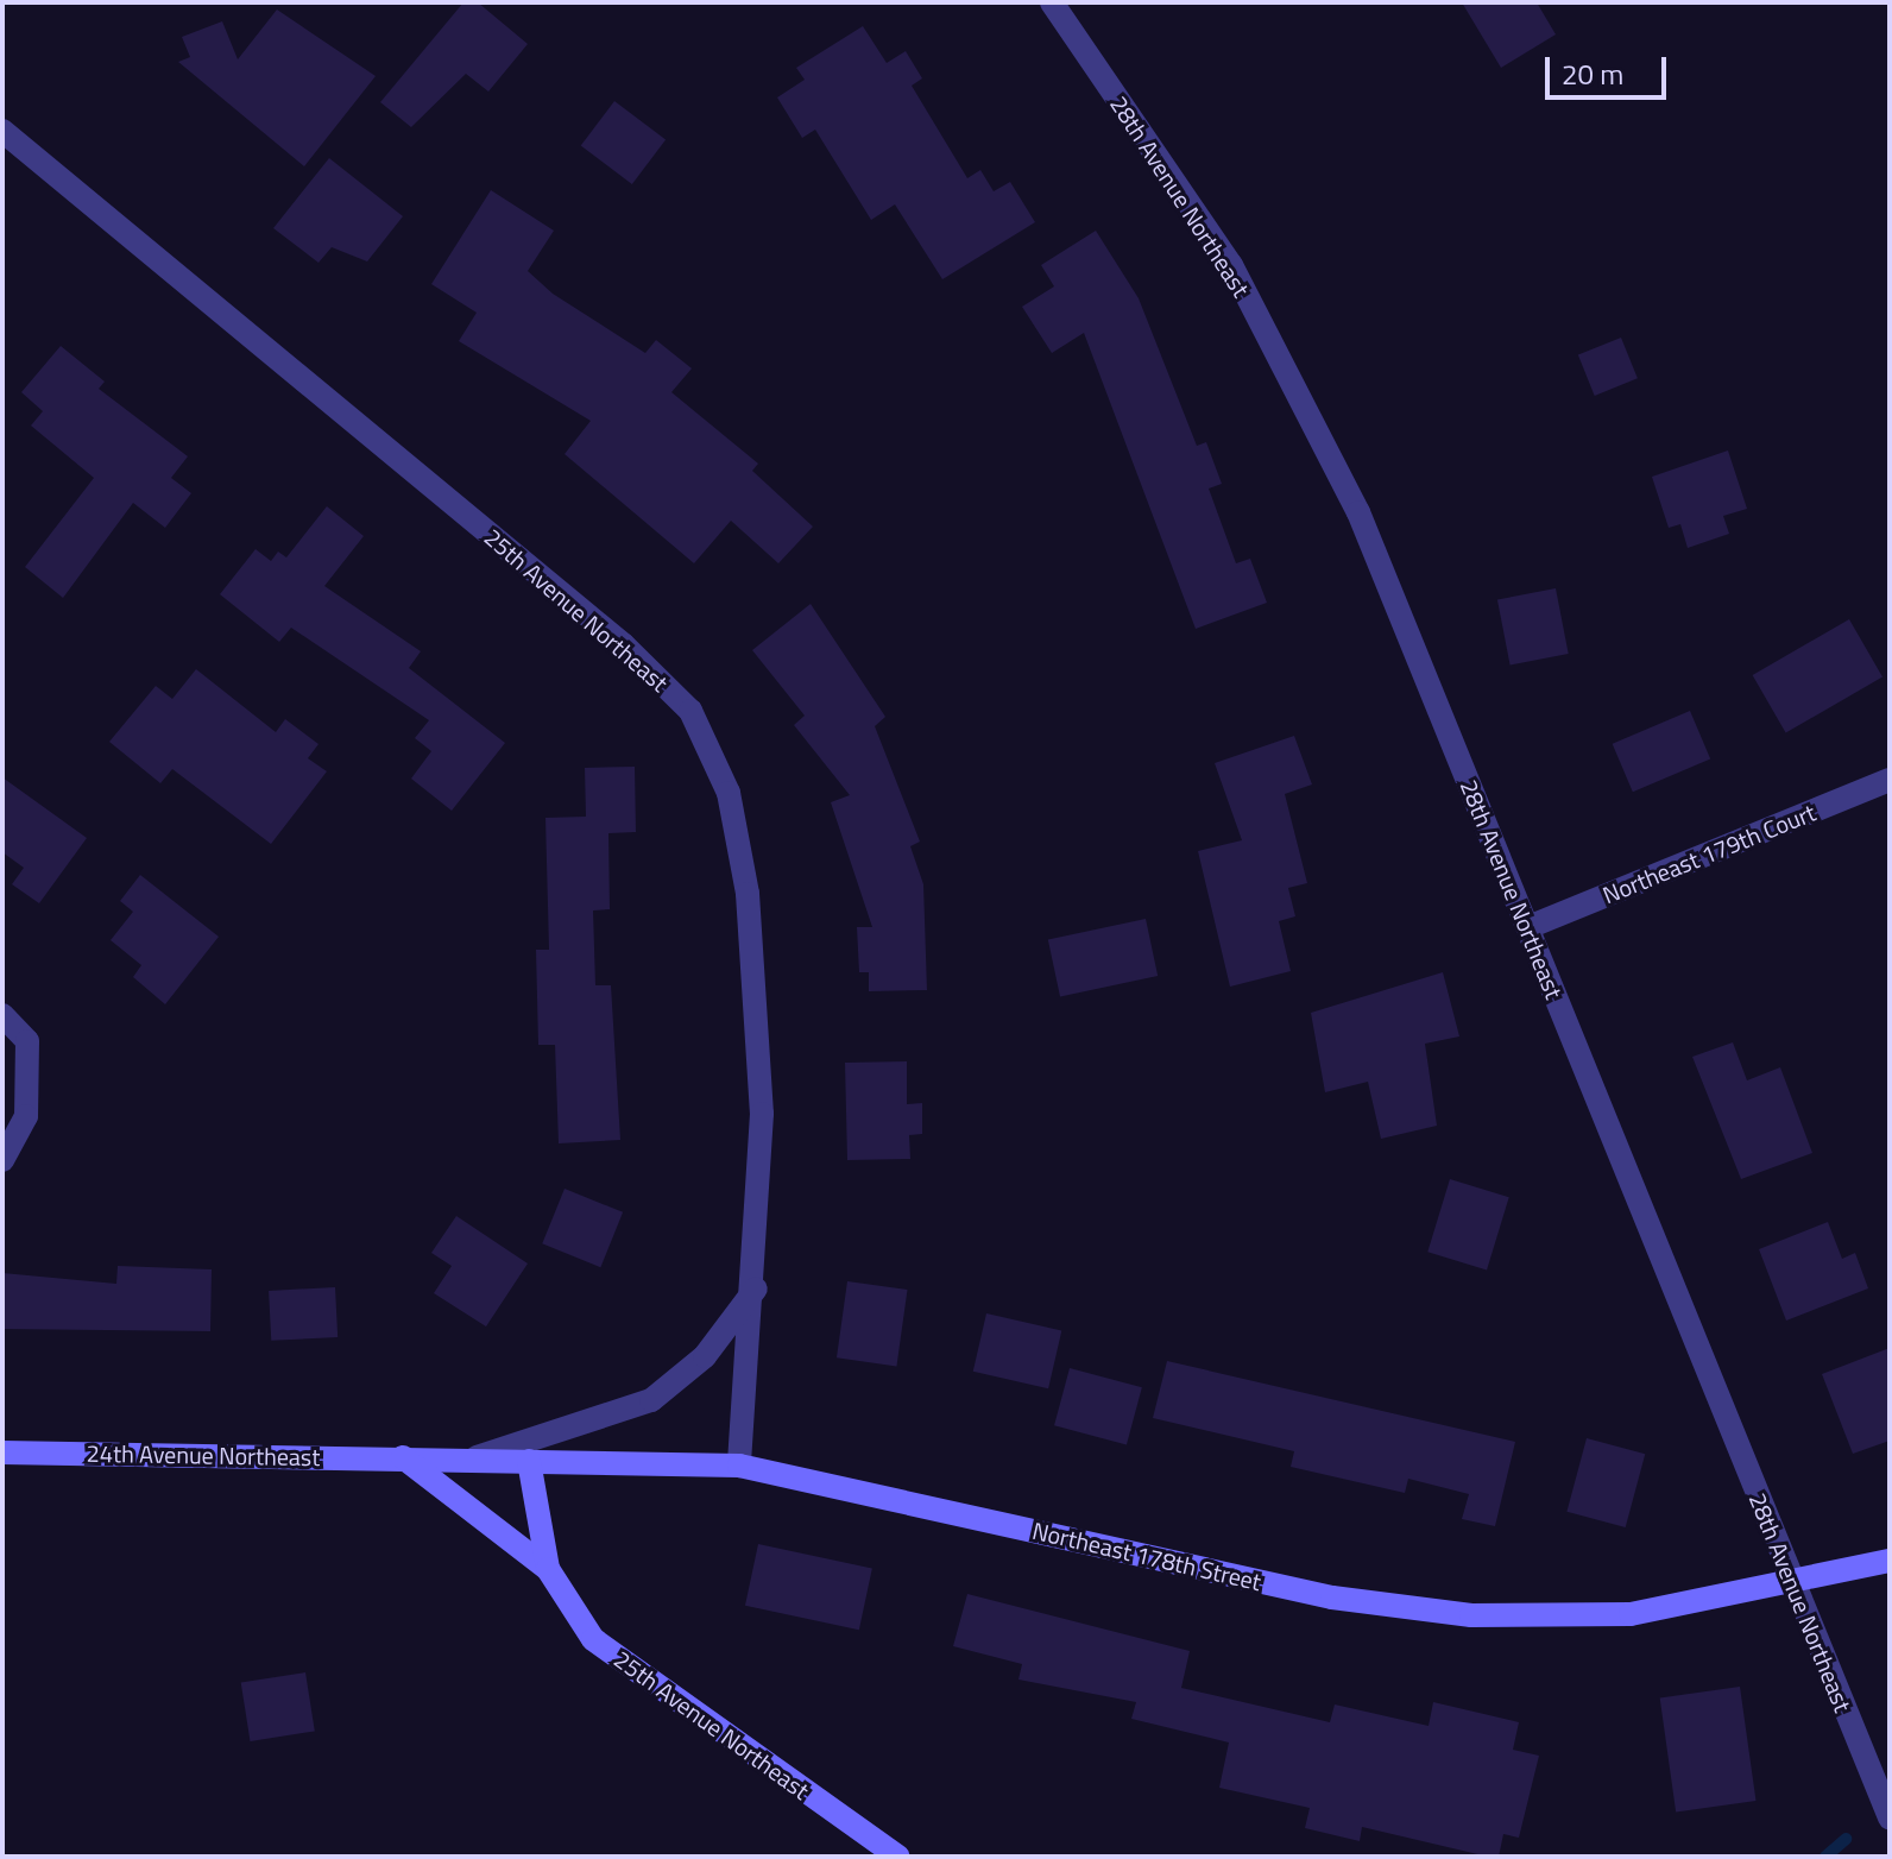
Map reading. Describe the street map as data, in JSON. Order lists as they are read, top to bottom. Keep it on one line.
{"streets":{"main road":["25th Avenue Northeast","24th Avenue Northeast","Northeast 178th Street"],"street":["28th Avenue Northeast","Northeast 179th Court"]},"crossings":[["28th Avenue Northeast","Northeast 179th Court"],["28th Avenue Northeast","Northeast 178th Street"],["25th Avenue Northeast","24th Avenue Northeast"],["25th Avenue Northeast","Northeast 178th Street"],["24th Avenue Northeast","Northeast 178th Street"]],"scale_bar":"20 m"}
